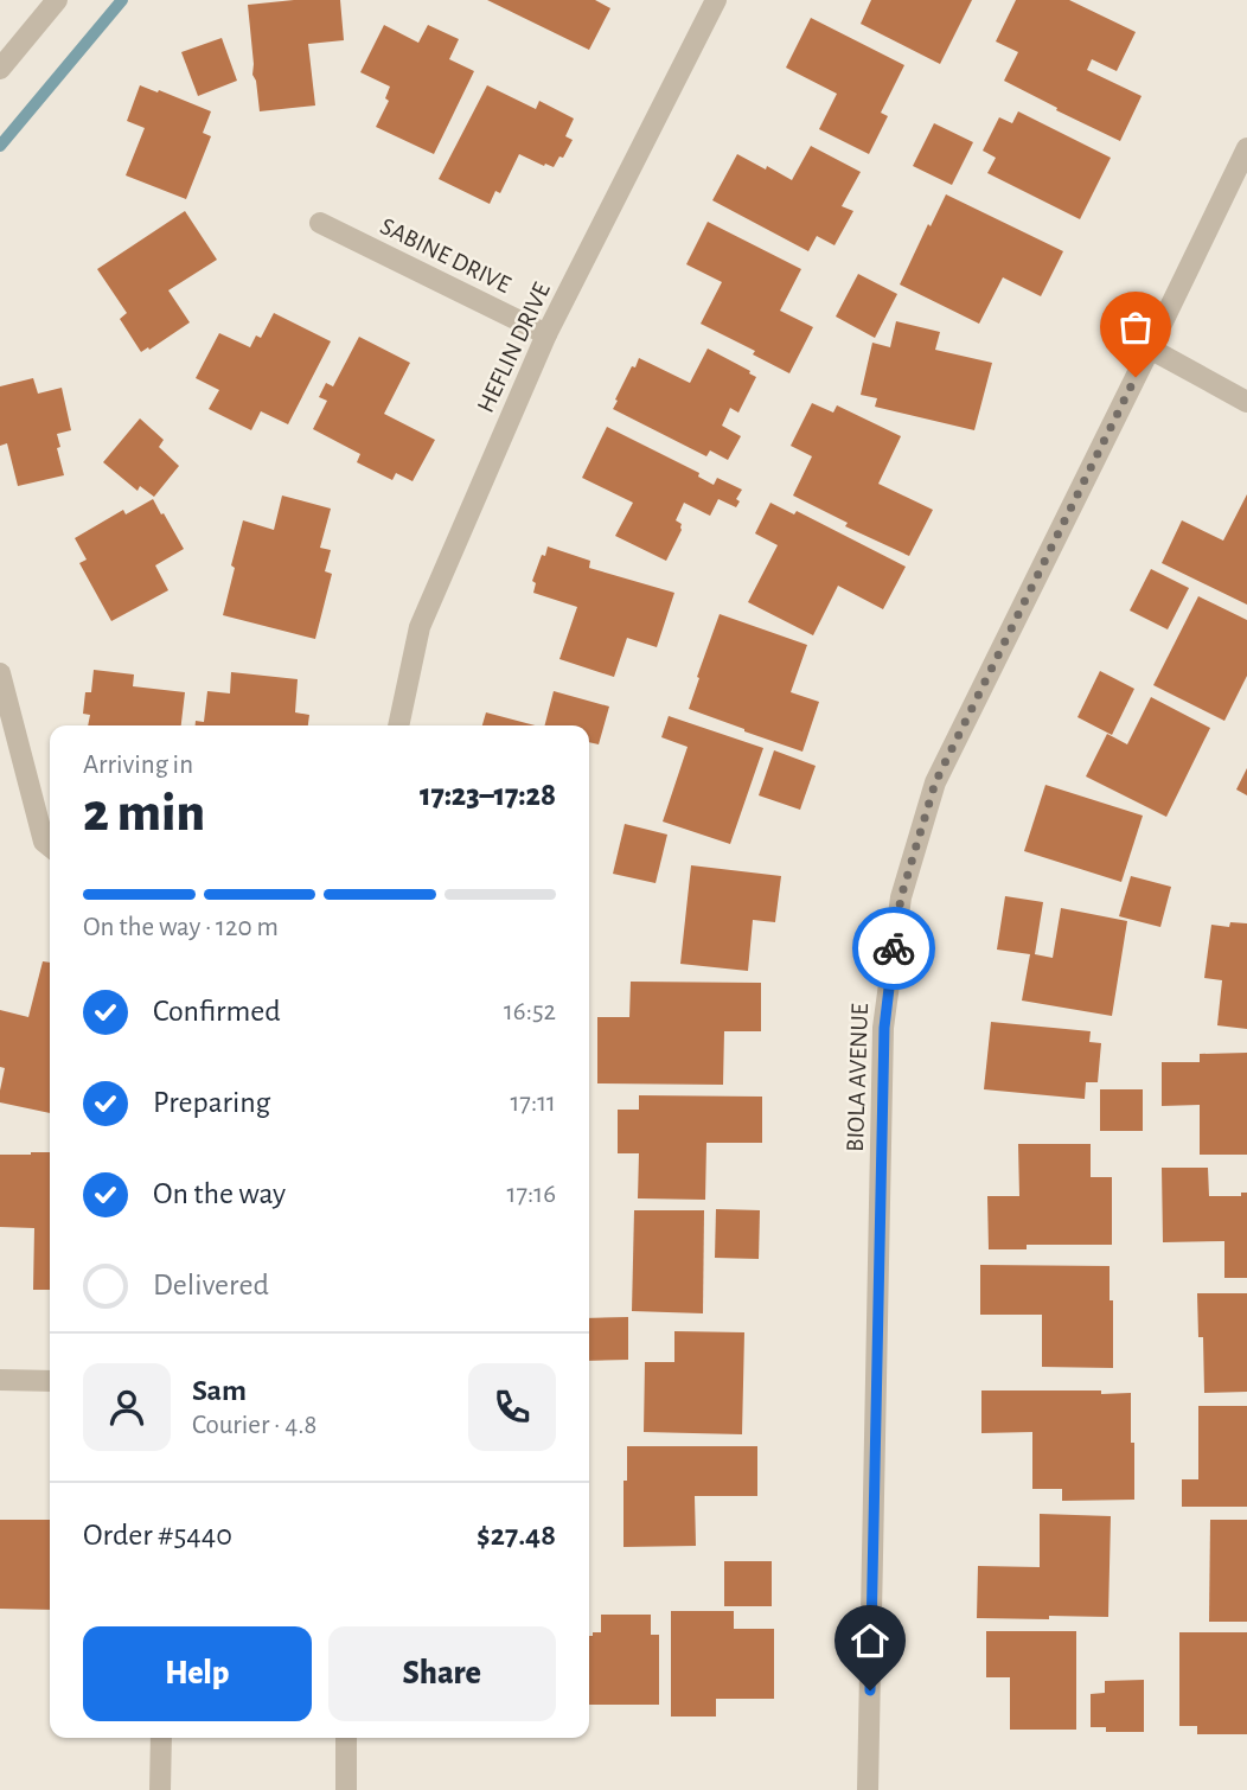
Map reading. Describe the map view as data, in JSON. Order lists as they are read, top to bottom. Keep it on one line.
{"streets":{"street":["SABINE DRIVE","HEFLIN DRIVE","BIOLA AVENUE"]},"crossings":[["SABINE DRIVE","HEFLIN DRIVE"]],"page":{"heading":["2 min","Arriving in","17:23–17:28"],"panel":["Sam","Courier · 4.8","Order #5440","$27.48"],"bar":"On the way · 120 m","list":[["Confirmed","16:52"],["Preparing","17:11"],["On the way","17:16"],"Delivered"],"buttons":["Help","Share"]}}
